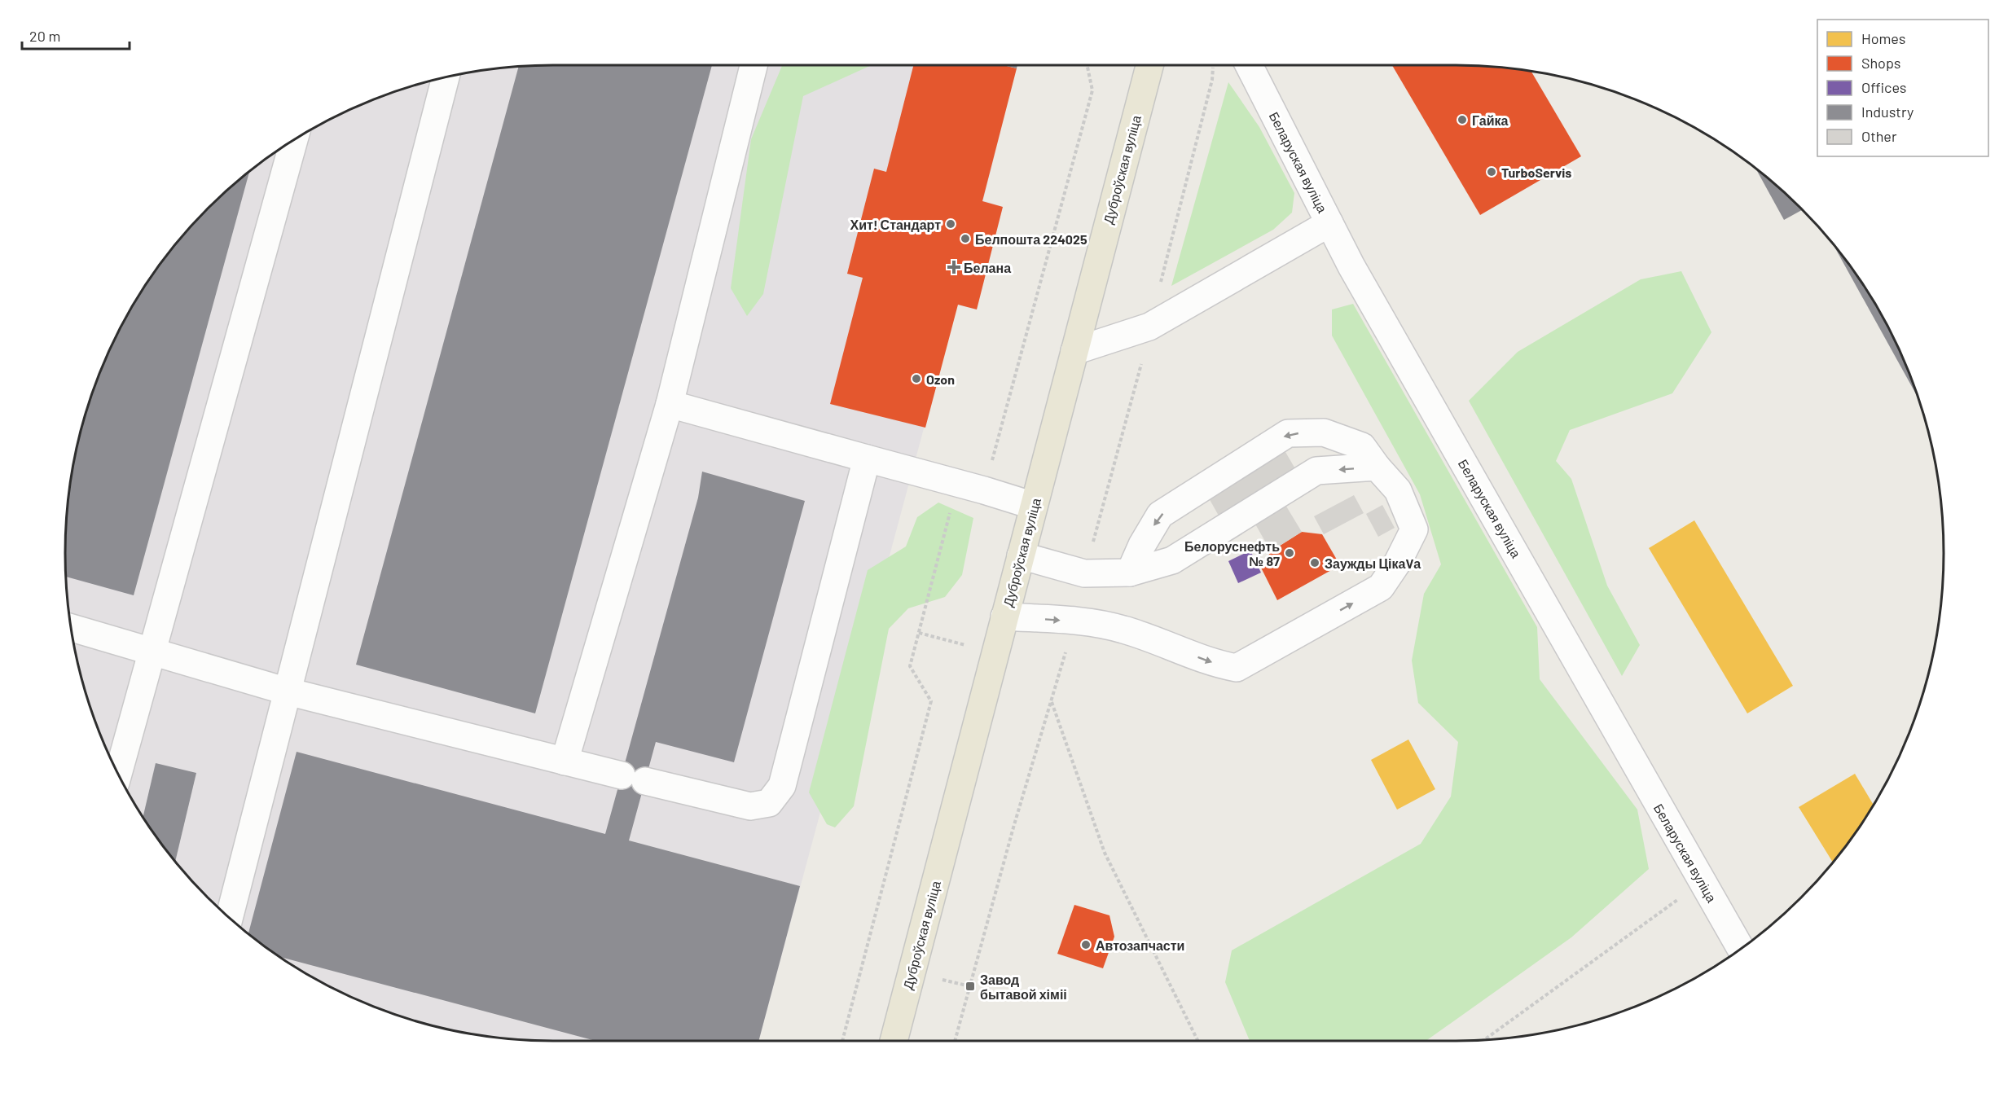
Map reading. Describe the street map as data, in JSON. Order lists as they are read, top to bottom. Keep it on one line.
{"streets":{"main road":["Дуброўская вуліца"],"street":["Беларуская вуліца"]},"places":{"other":["Гайка","TurboServis","Хит! Стандарт","Белпошта 224025","Ozon","Белоруснефть № 87","Заужды ЦікаVа","Автозапчасти"],"health":["Белана"],"transit":["Завод бытавой хіміі"]},"legend":["Homes","Shops","Offices","Industry","Other"],"scale_bar":"20 m"}
